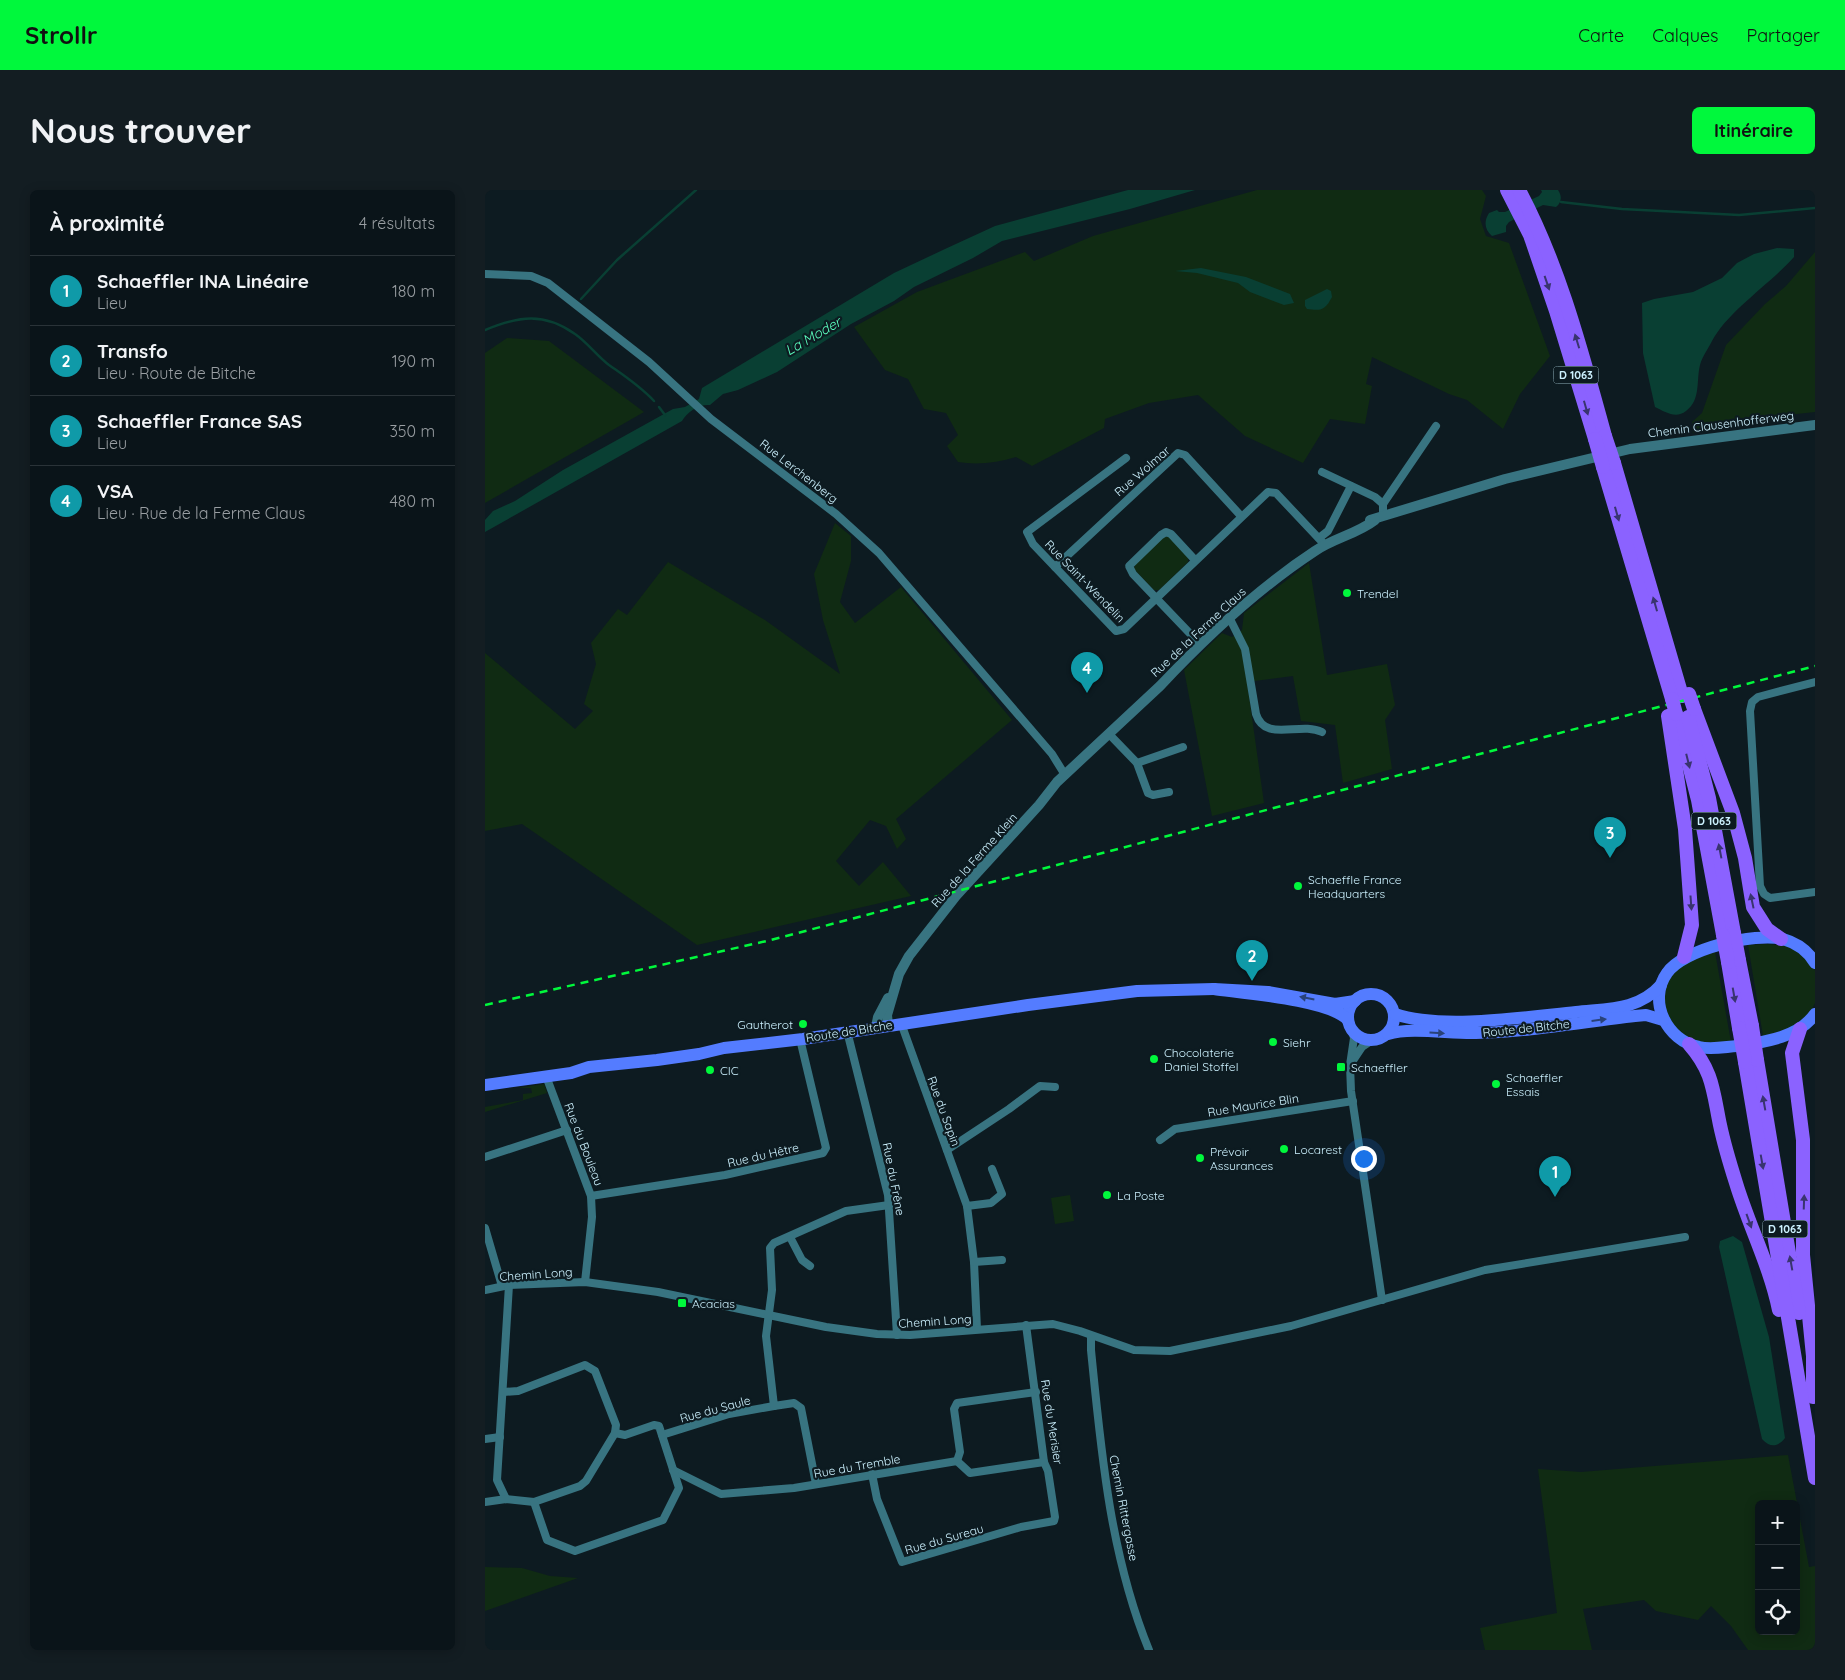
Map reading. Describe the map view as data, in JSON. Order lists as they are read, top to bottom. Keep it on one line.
{"streets":{"highway":["D 1063"],"main road":["Route de Bitche"],"street":["Chemin Clausenhofferweg","Rue Lerchenberg","Rue Wolmar","Rue Saint-Wendelin","Rue de la Ferme Claus","Rue de la Ferme Klein","Rue Maurice Blin","Rue du Sapin","Rue du Bouleau","Rue du Hêtre","Rue du Frêne","Chemin Long","Rue du Saule","Rue du Merisier","Rue du Tremble","Chemin Rittergasse","Rue du Sureau"]},"crossings":[["Chemin Clausenhofferweg","Rue de la Ferme Claus"],["Rue Lerchenberg","Rue de la Ferme Claus"],["Rue Lerchenberg","Rue de la Ferme Klein"],["Rue Wolmar","Rue Saint-Wendelin"],["Rue Saint-Wendelin","Rue de la Ferme Claus"],["Rue de la Ferme Claus","Rue de la Ferme Klein"],["Rue de la Ferme Klein","Route de Bitche"],["Route de Bitche","Rue du Sapin"],["Route de Bitche","Rue du Bouleau"],["Route de Bitche","Rue du Hêtre"],["Route de Bitche","Rue du Frêne"],["Rue du Sapin","Chemin Long"],["Rue du Bouleau","Rue du Hêtre"],["Rue du Bouleau","Chemin Long"],["Rue du Frêne","Chemin Long"],["Chemin Long","Rue du Merisier"],["Chemin Long","Chemin Rittergasse"],["Rue du Saule","Rue du Tremble"],["Rue du Merisier","Rue du Sureau"],["Rue du Tremble","Rue du Sureau"]],"water":["La Moder"],"places":{"other":["Trendel","Schaeffle France Headquarters","Gautherot","Siehr","Chocolaterie Daniel Stoffel","CIC","Schaeffler Essais","Locarest","Prévoir Assurances","La Poste"],"transit":["Schaeffler","Acacias"]},"page":{"header":"Strollr","nav":["Carte","Calques","Partager"],"buttons":"Itinéraire","title":"Nous trouver","heading":["À proximité","4 résultats"],"list":[{"mark":"1","name":"Schaeffler INA Linéaire","note":"Lieu","value":"180 m"},{"mark":"2","name":"Transfo","note":"Lieu · Route de Bitche","value":"190 m"},{"mark":"3","name":"Schaeffler France SAS","note":"Lieu","value":"350 m"},{"mark":"4","name":"VSA","note":"Lieu · Rue de la Ferme Claus","value":"480 m"}],"pins":["4","3","2","1"],"map_buttons":["+","−"]}}
